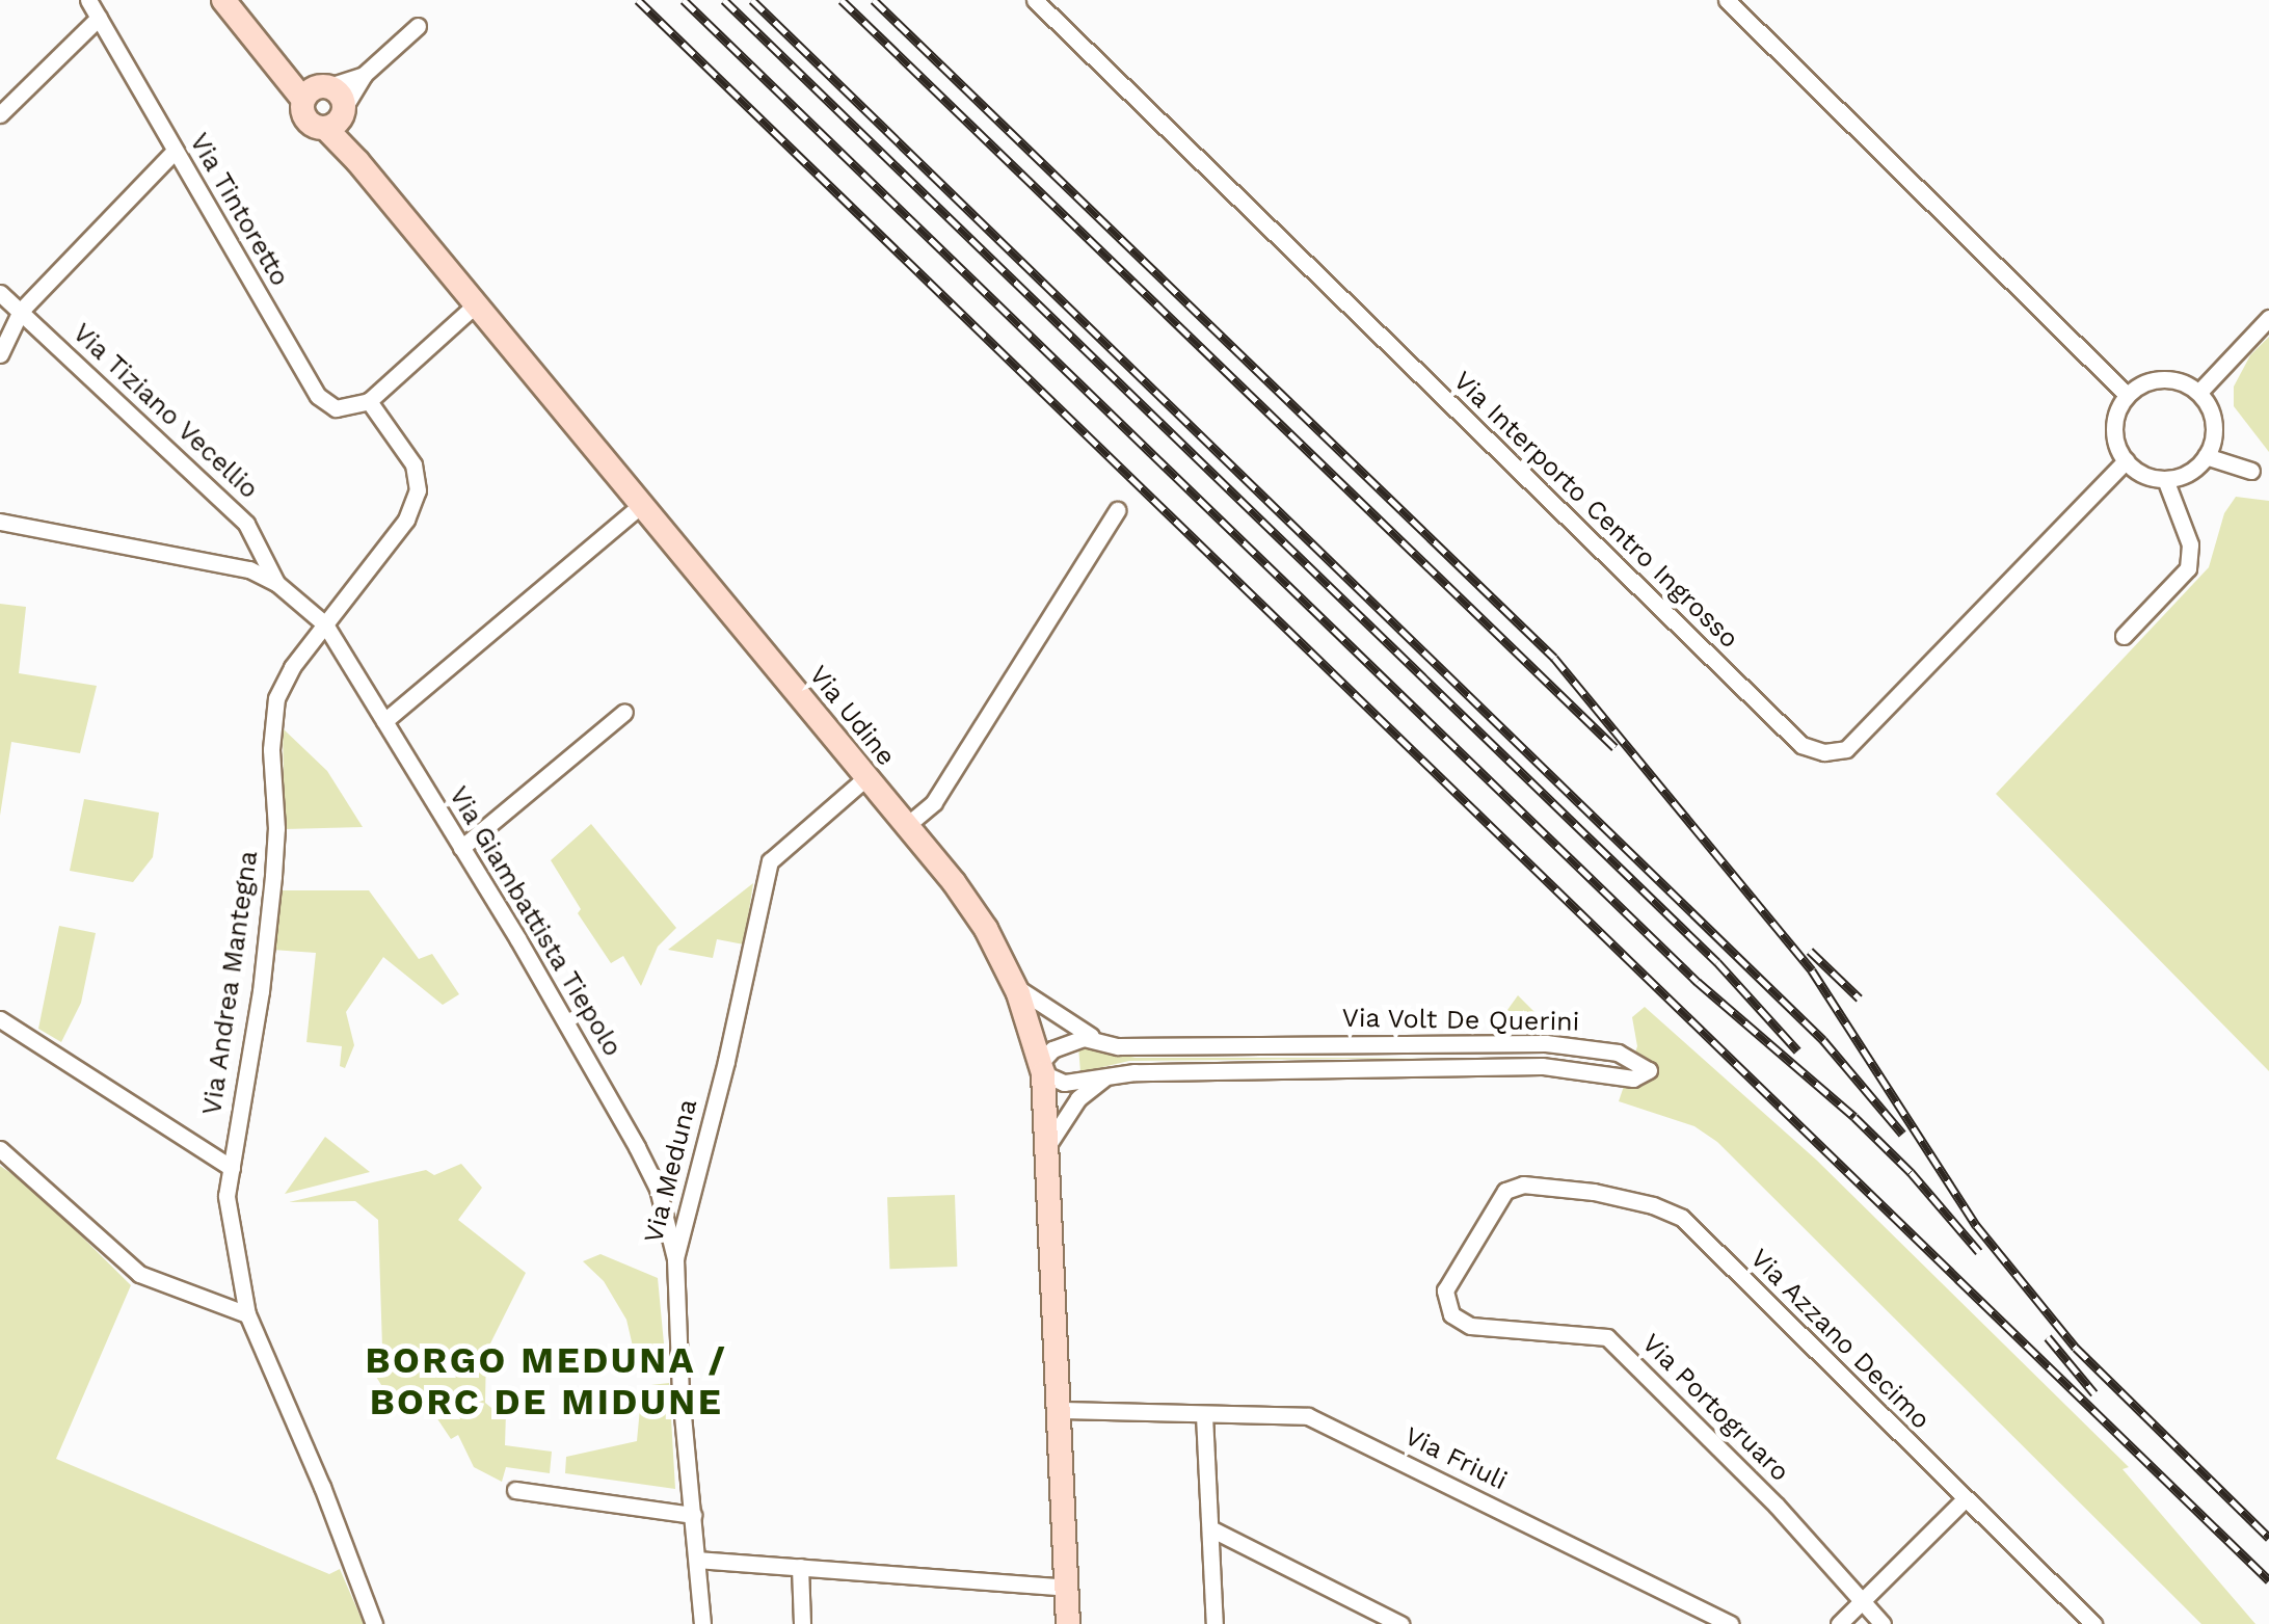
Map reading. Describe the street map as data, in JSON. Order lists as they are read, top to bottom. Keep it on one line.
{"streets":{"main road":["Via Udine"],"street":["Via Tintoretto","Via Tiziano Vecellio","Via Interporto Centro Ingrosso","Via Giambattista Tiepolo","Via Andrea Mantegna","Via Volt De Querini","Via Meduna","Via Azzano Decimo","Via Portogruaro","Via Friuli"]},"crossings":[["Via Tintoretto","Via Andrea Mantegna"],["Via Tiziano Vecellio","Via Giambattista Tiepolo"],["Via Udine","Via Volt De Querini"],["Via Udine","Via Meduna"],["Via Udine","Via Friuli"],["Via Giambattista Tiepolo","Via Andrea Mantegna"],["Via Giambattista Tiepolo","Via Meduna"],["Via Azzano Decimo","Via Portogruaro"]],"districts":["BORGO MEDUNA / BORC DE MIDUNE"]}
